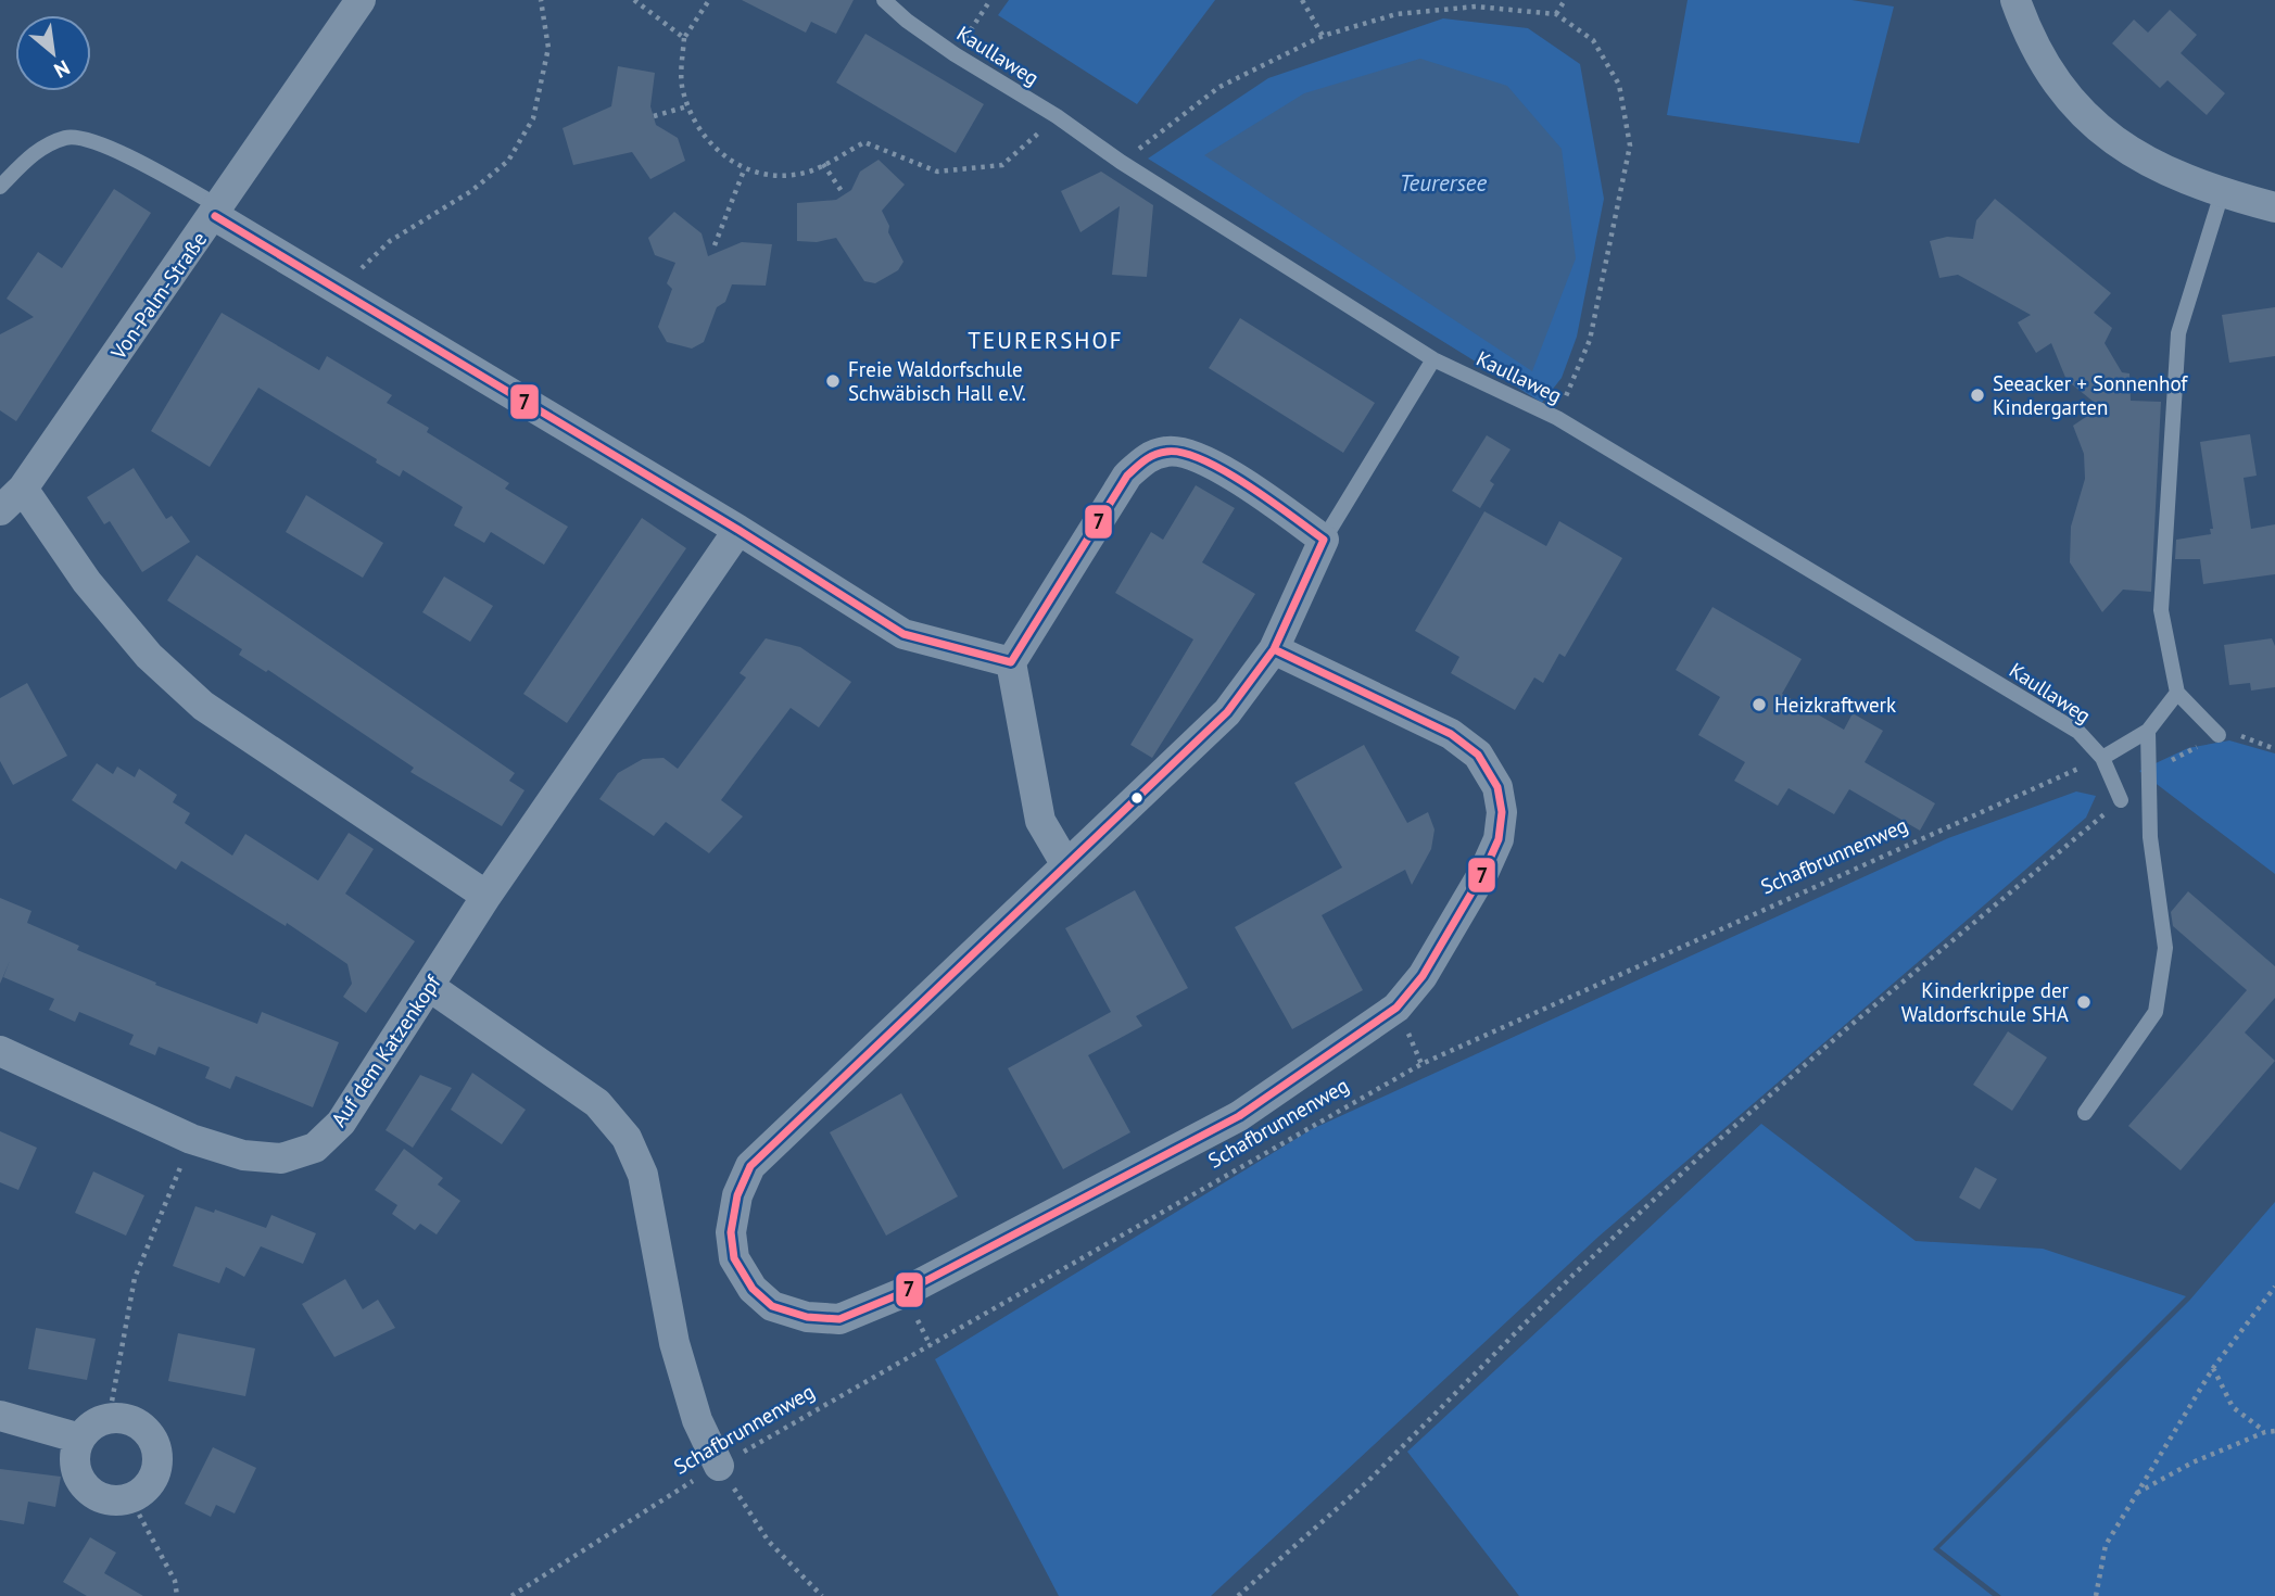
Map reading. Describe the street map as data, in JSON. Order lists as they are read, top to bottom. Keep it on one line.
{"streets":{"street":["Von-Palm-Straße","Auf dem Katzenkopf"],"lane":["Kaullaweg"],"path":["Schafbrunnenweg"]},"crossings":[["Kaullaweg","Schafbrunnenweg"]],"districts":["TEURERSHOF"],"water":["Teurersee"],"places":["Freie Waldorfschule Schwäbisch Hall e.V.","Seeacker + Sonnenhof Kindergarten","Heizkraftwerk","Kinderkrippe der Waldorfschule SHA"],"lines":["transit line 7"],"north":"bottom right"}
